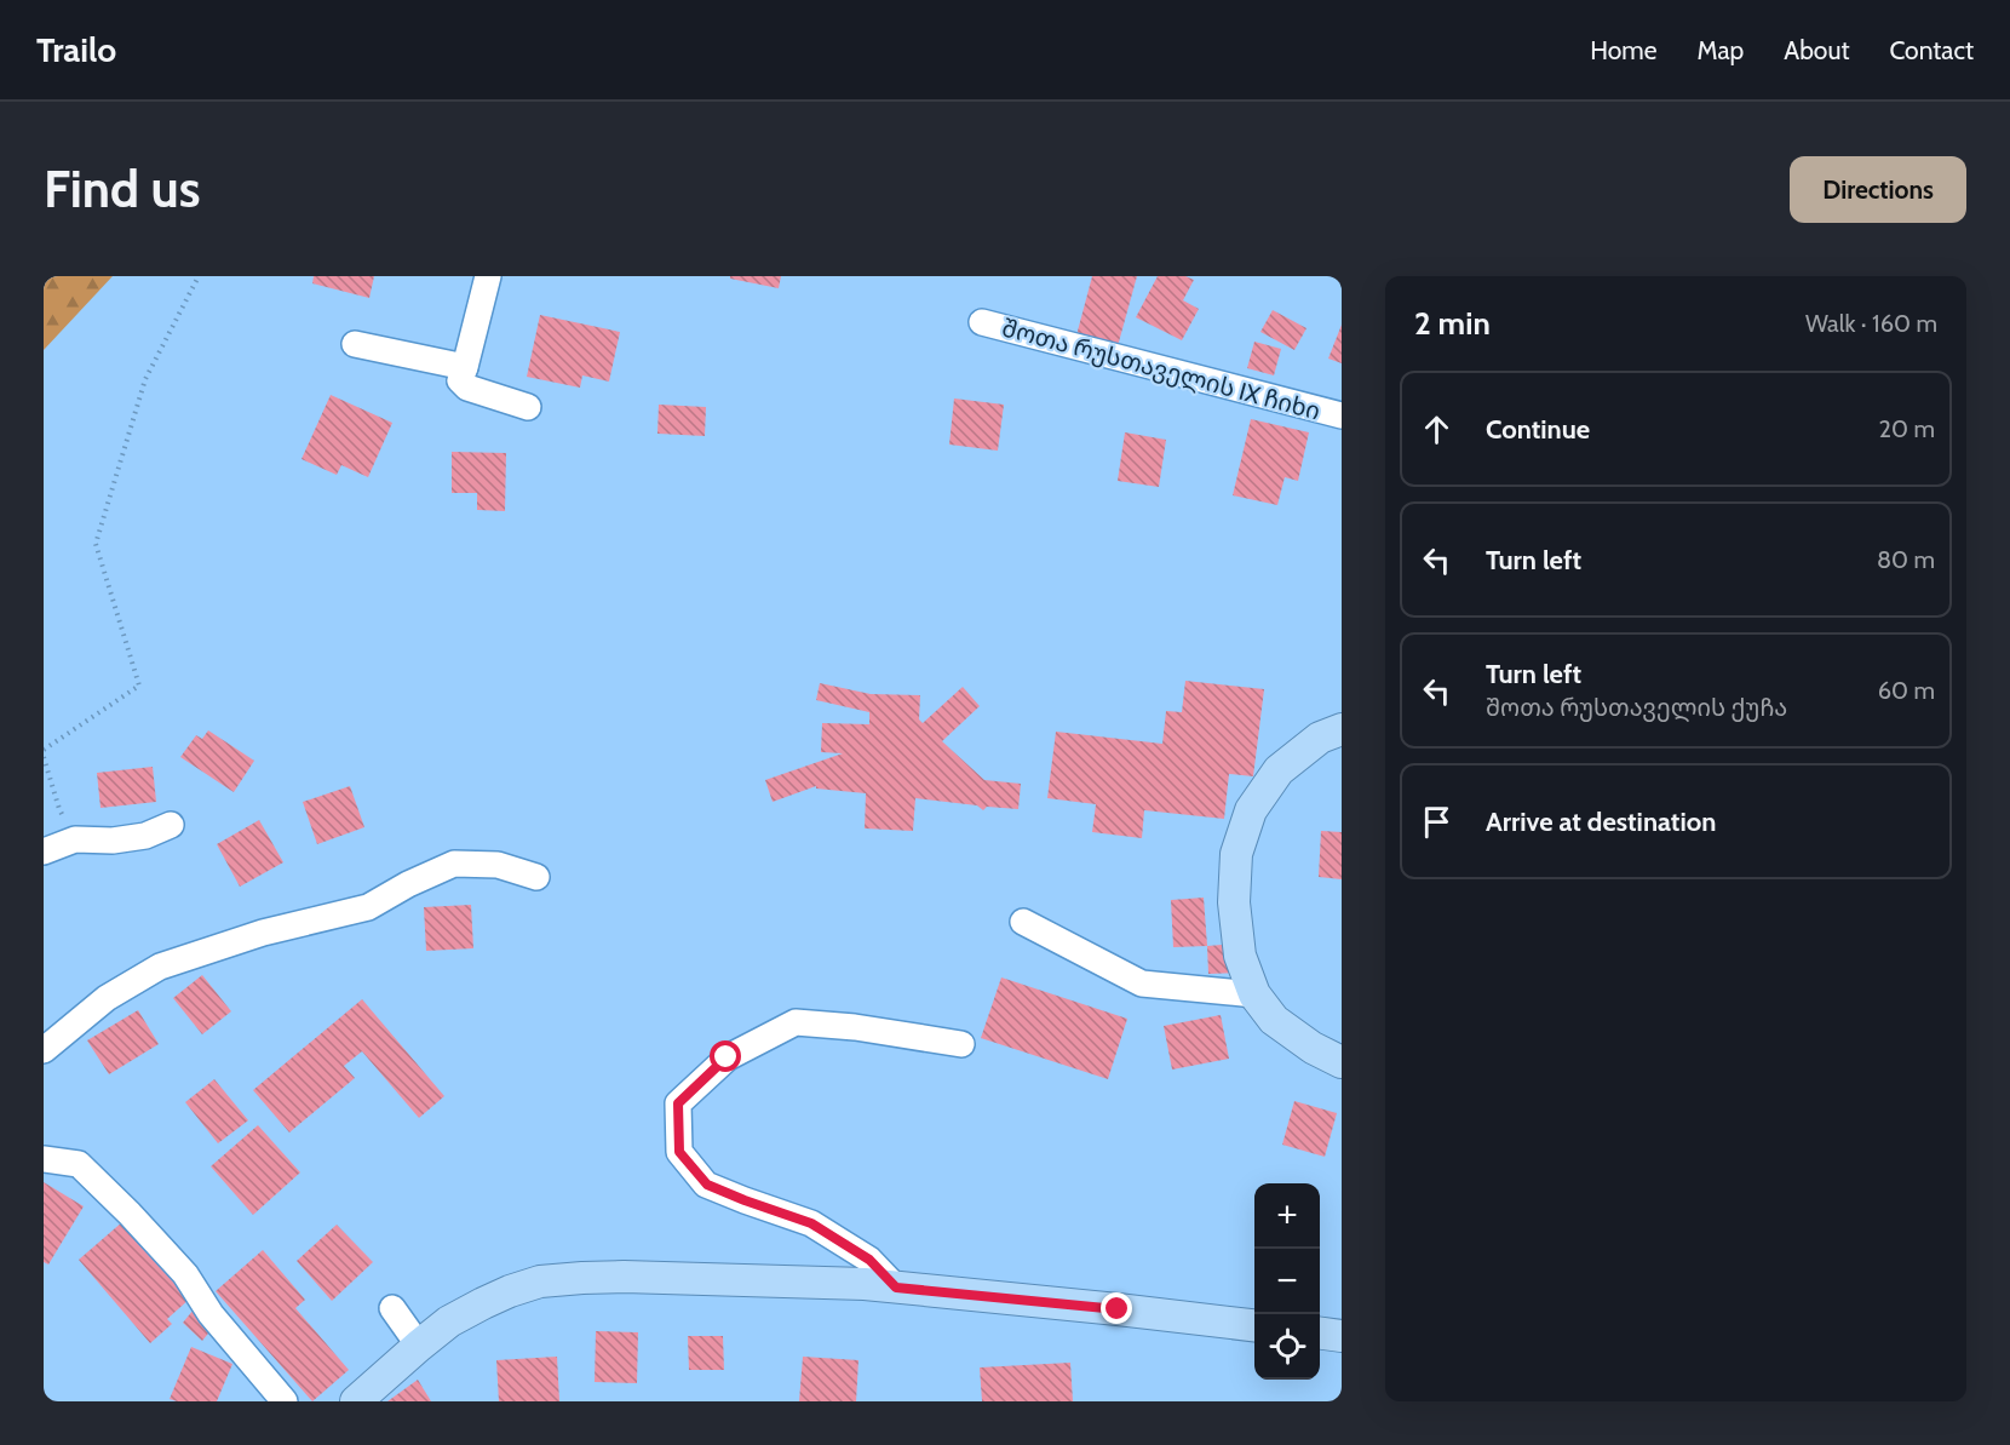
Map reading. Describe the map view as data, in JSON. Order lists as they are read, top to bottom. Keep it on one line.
{"streets":{"street":["შოთა რუსთაველის IX ჩიხი"]},"page":{"header":"Trailo","nav":["Home","Map","About","Contact"],"buttons":"Directions","title":"Find us","heading":["2 min","Walk · 160 m"],"list":[["Continue","20 m"],["Turn left","80 m"],["Turn left","შოთა რუსთაველის ქუჩა","60 m"],"Arrive at destination"],"map_buttons":["+","−"]}}
